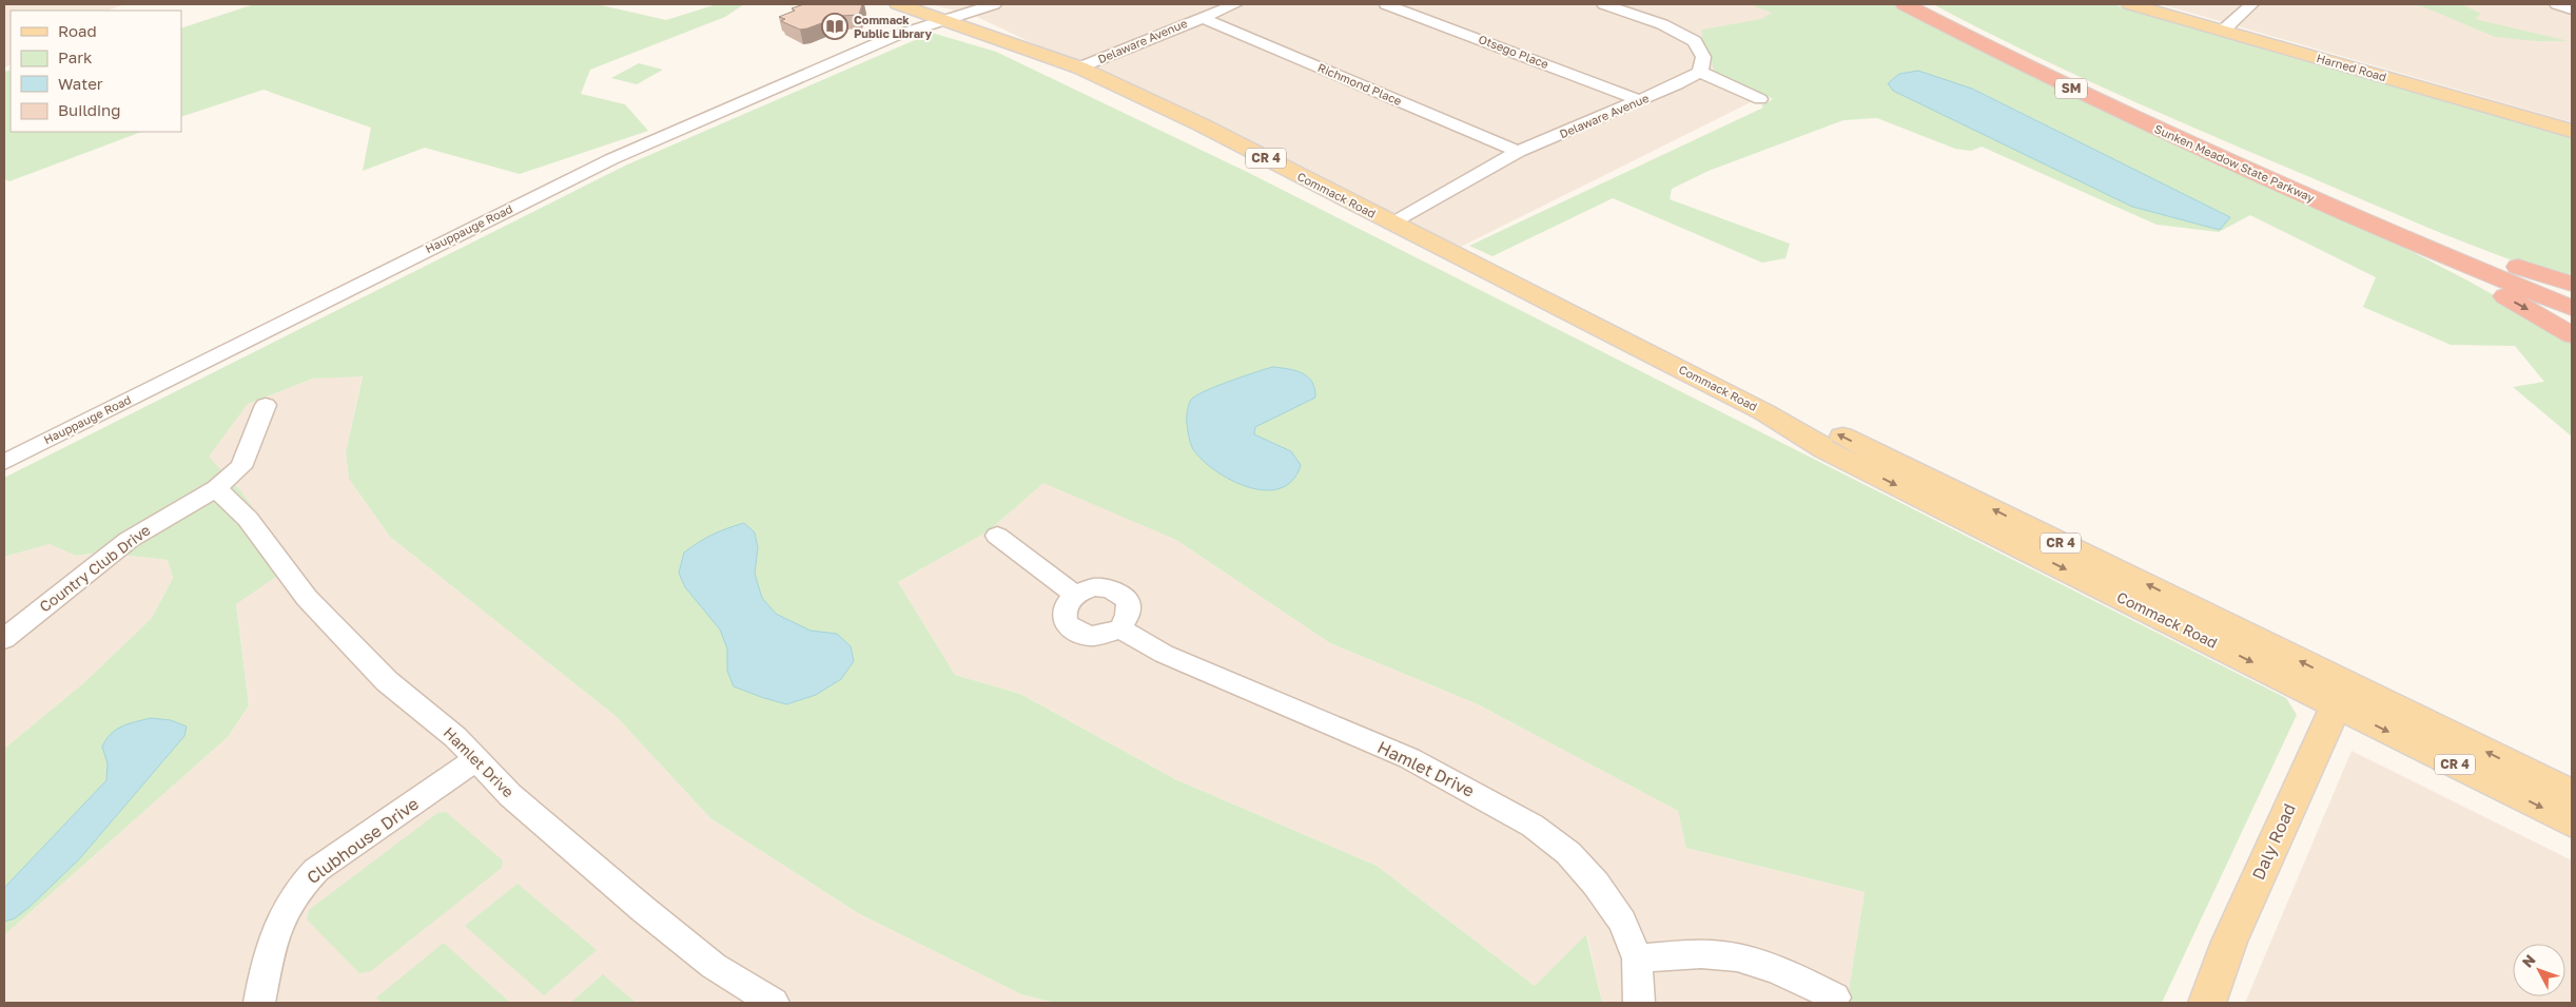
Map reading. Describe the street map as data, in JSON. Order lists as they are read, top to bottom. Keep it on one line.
{"streets":{"highway":["SM","Sunken Meadow State Parkway"],"main road":["Harned Road","CR 4","Commack Road","Daly Road"],"street":["Delaware Avenue","Otsego Place","Richmond Place","Hauppauge Road","Country Club Drive","Hamlet Drive","Clubhouse Drive"]},"crossings":[["Delaware Avenue","Otsego Place"],["Delaware Avenue","Richmond Place"],["Delaware Avenue","Commack Road"],["Commack Road","Hauppauge Road"],["Commack Road","Daly Road"],["Country Club Drive","Hamlet Drive"],["Hamlet Drive","Clubhouse Drive"]],"places":{"library":["Commack Public Library"]},"legend":["Road","Park","Water","Building"],"north":"top left"}
